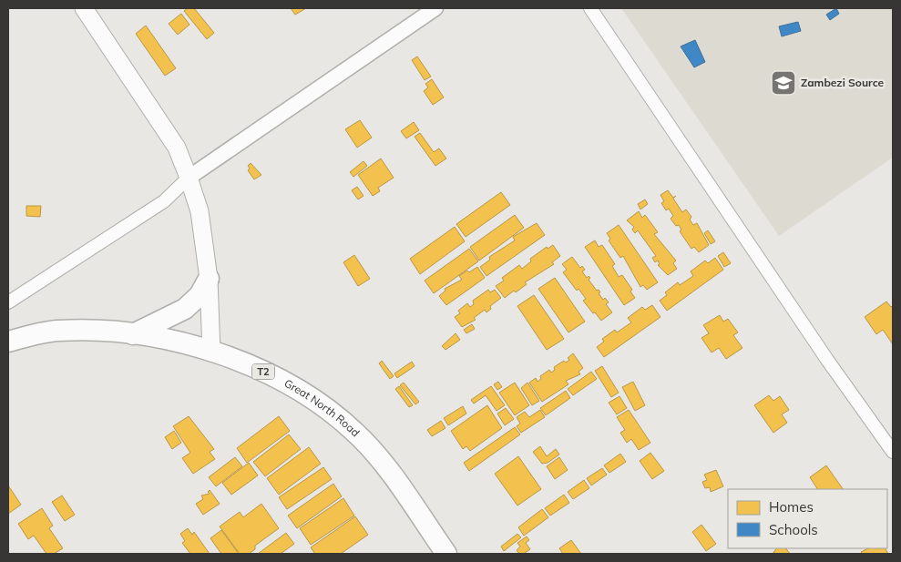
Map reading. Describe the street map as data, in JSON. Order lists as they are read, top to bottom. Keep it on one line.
{"streets":{"highway":["T2","Great North Road"]},"places":{"school or university":["Zambezi Source"]},"legend":["Homes","Schools"]}
